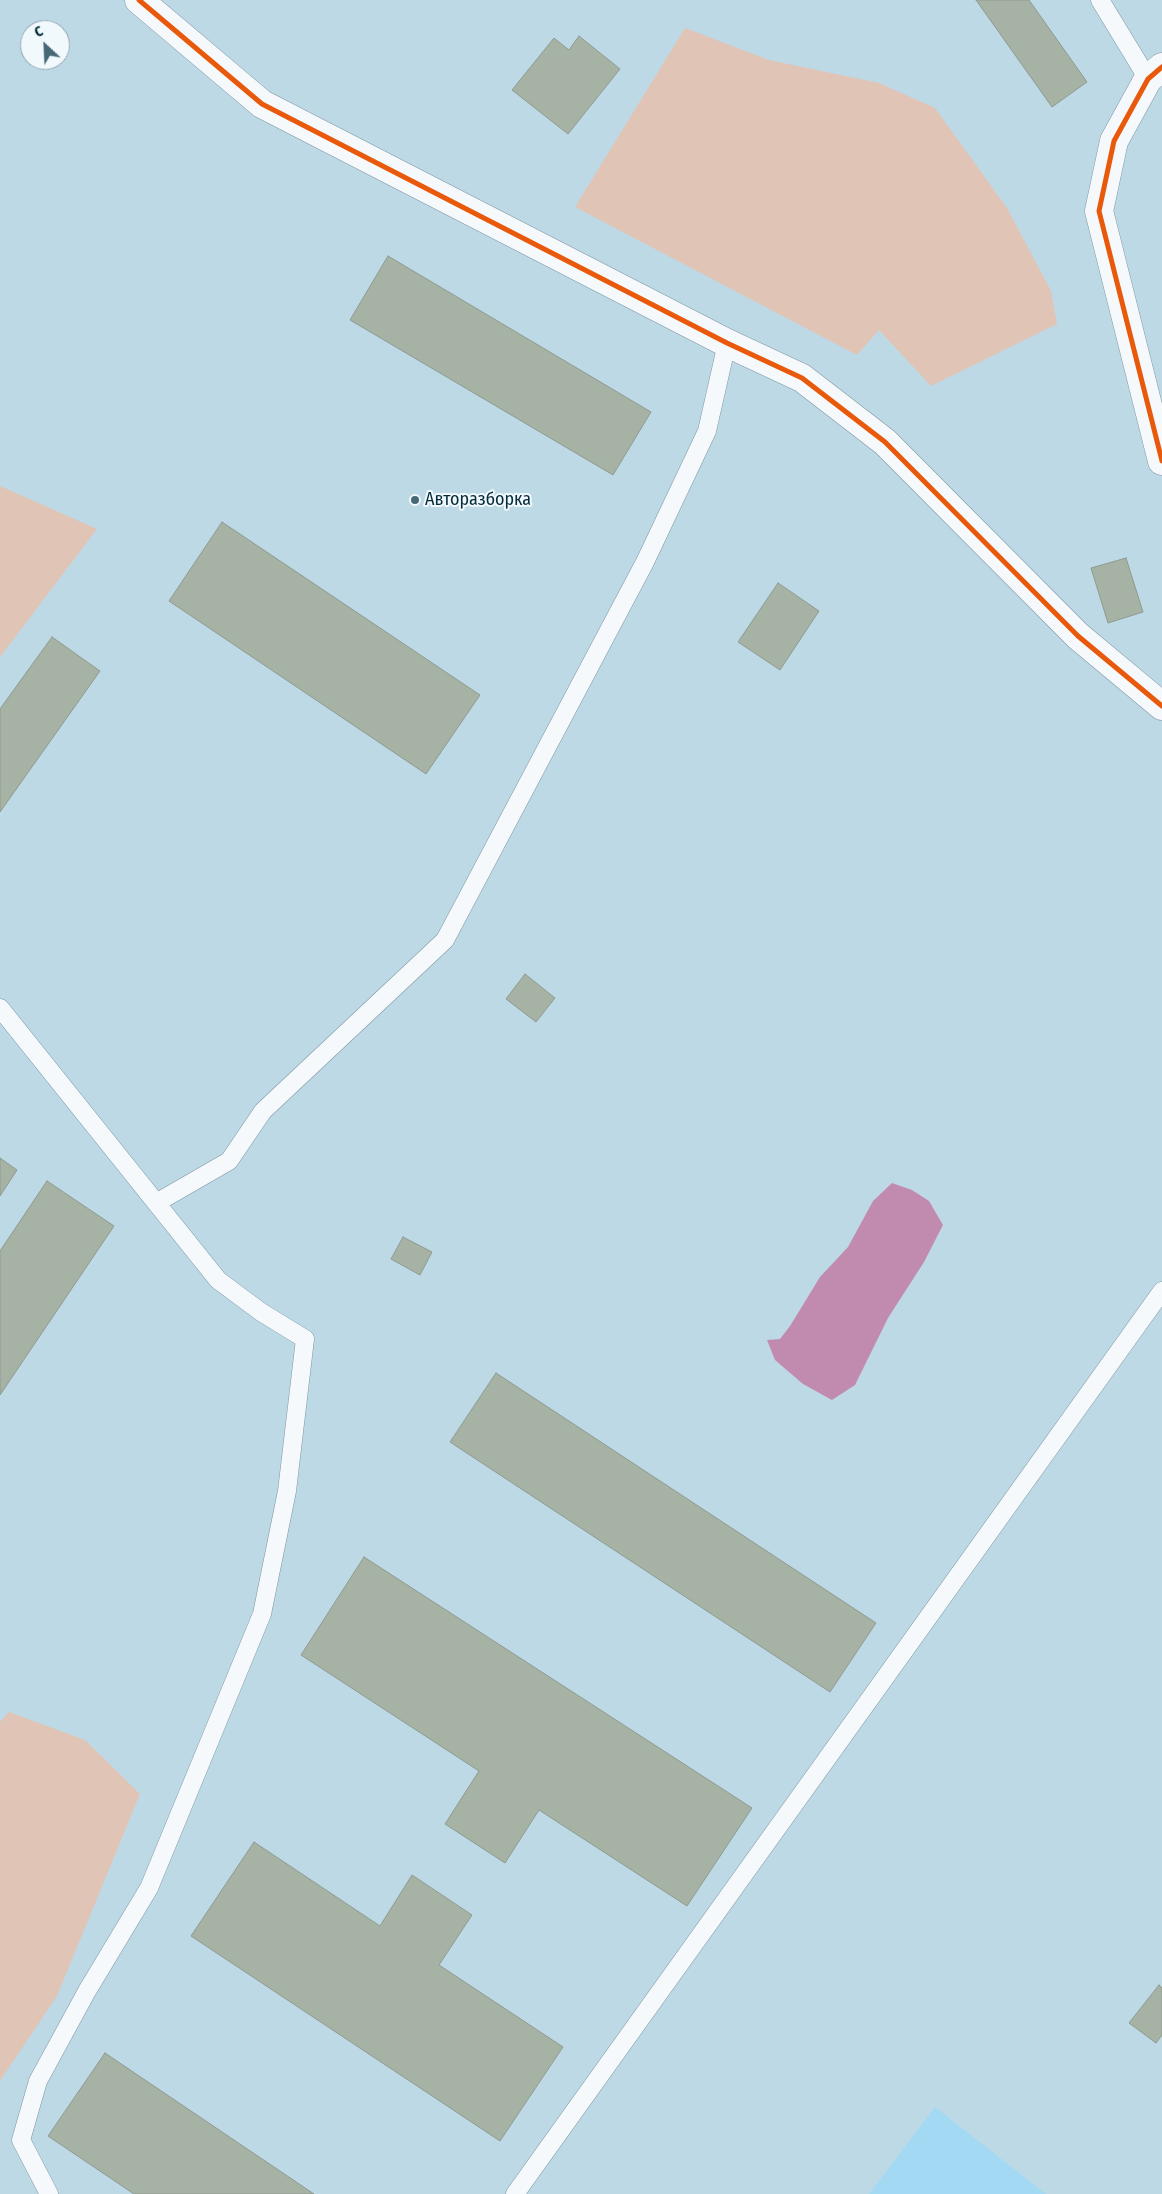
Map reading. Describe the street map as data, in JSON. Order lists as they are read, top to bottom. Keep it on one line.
{"places":["Авторазборка"],"north":"top left"}
